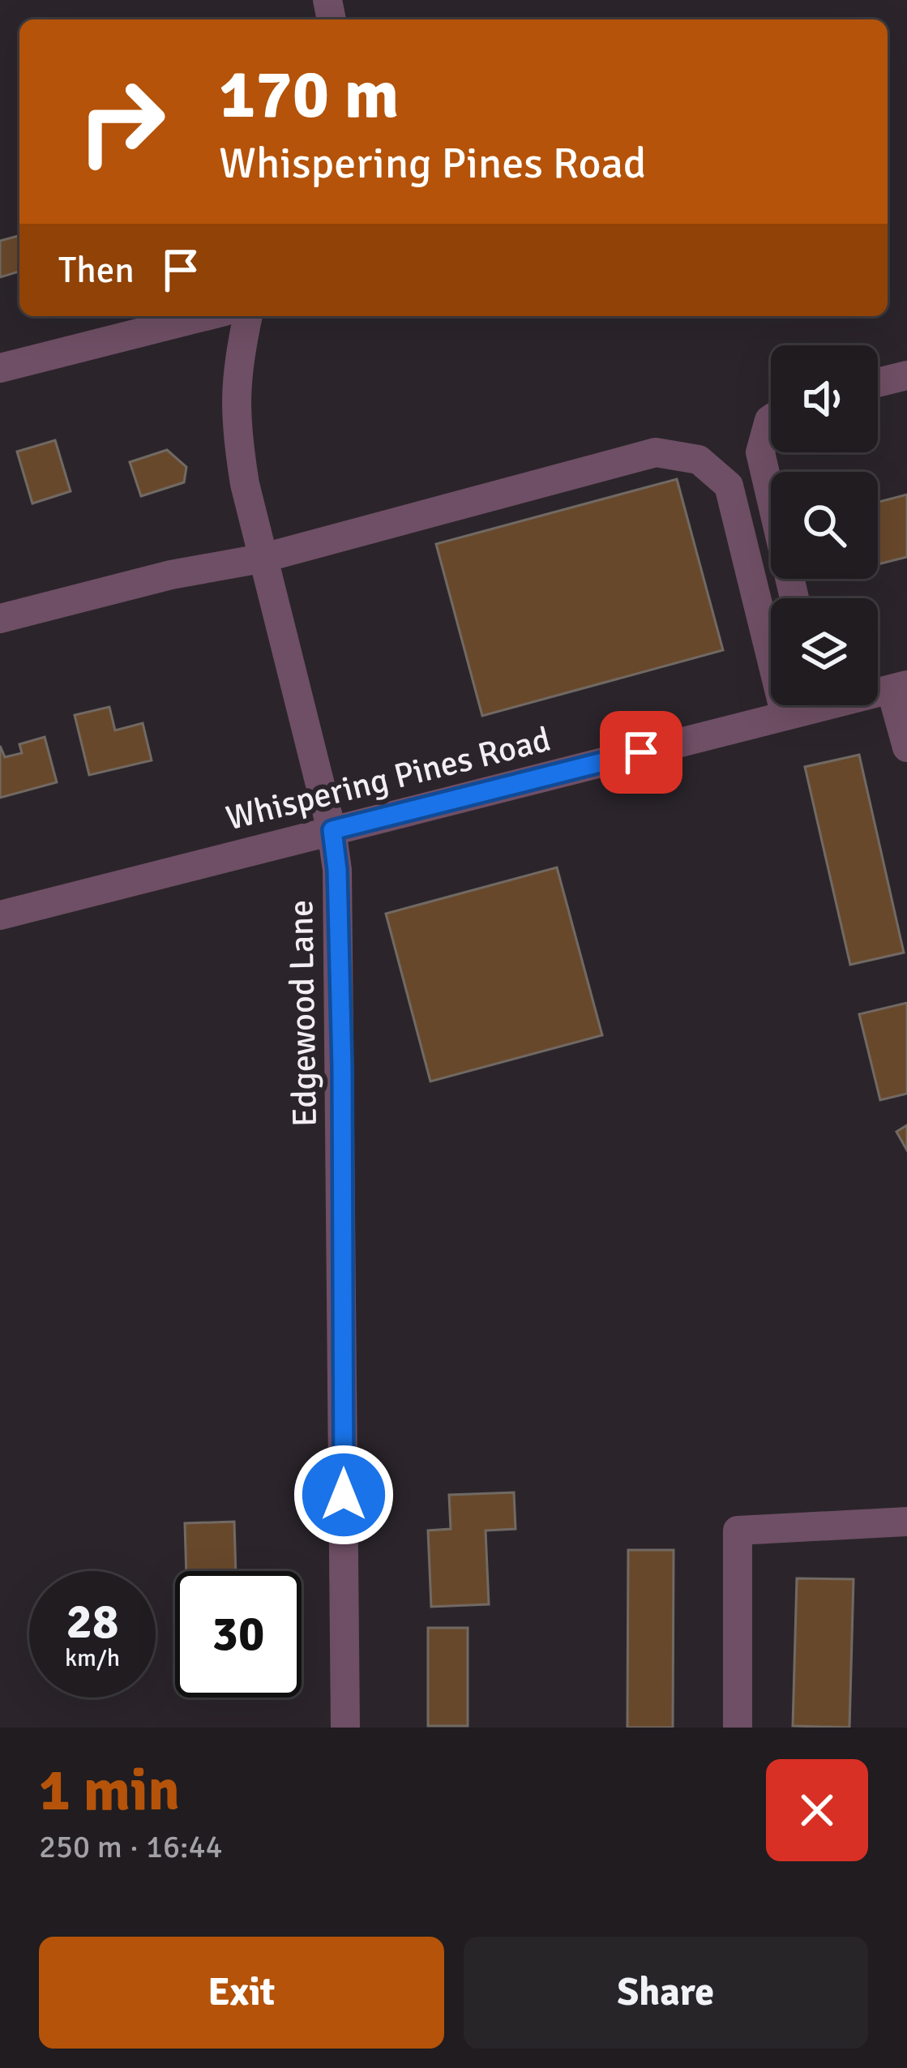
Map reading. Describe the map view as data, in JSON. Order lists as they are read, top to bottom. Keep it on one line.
{"streets":{"street":["Whispering Pines Road","Edgewood Lane"]},"crossings":[["Whispering Pines Road","Edgewood Lane"]],"page":{"turn":["170 m","Whispering Pines Road"],"then":"Then","speed":"28 km/h","limit":"30","heading":["1 min","250 m · 16:44"],"buttons":["Exit","Share"]}}
